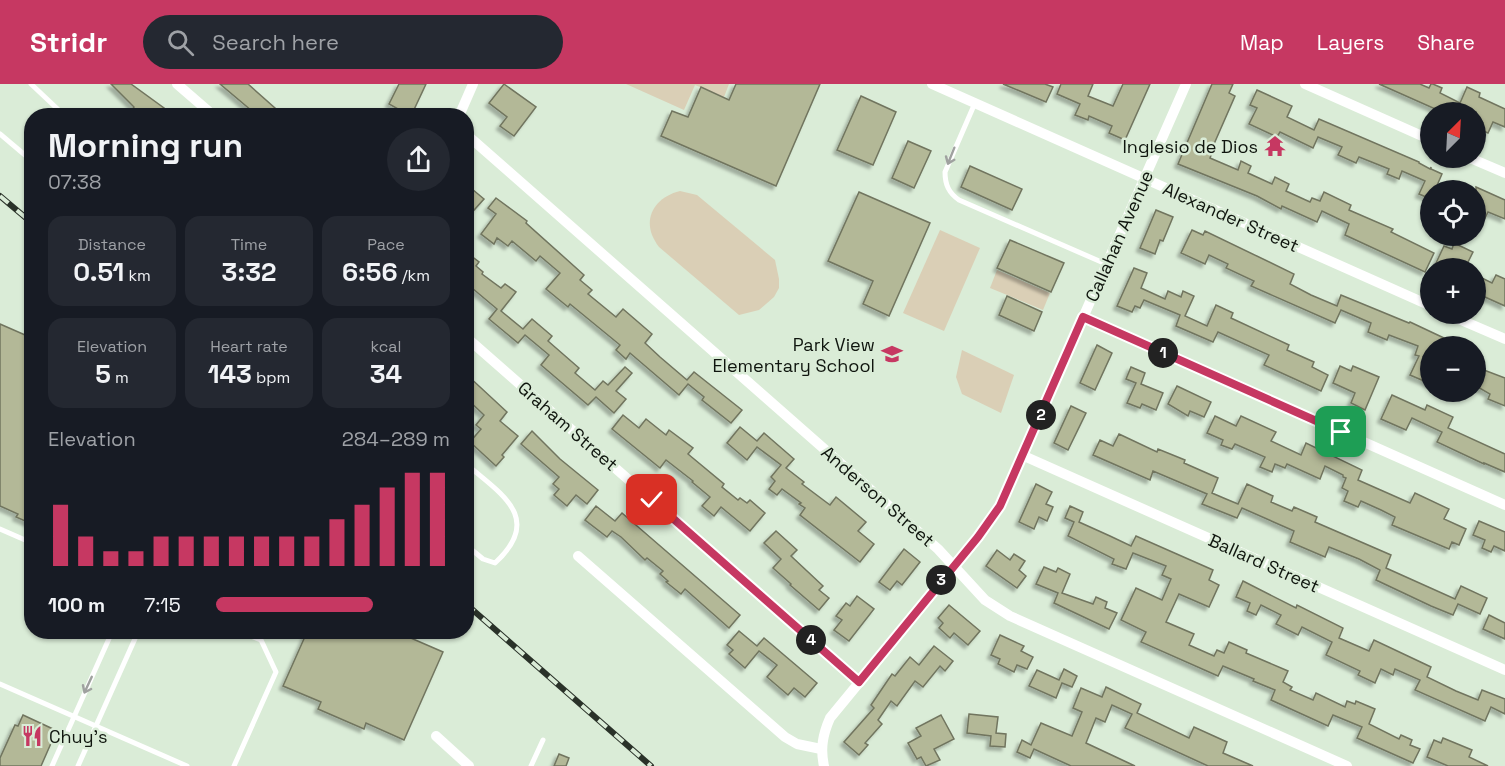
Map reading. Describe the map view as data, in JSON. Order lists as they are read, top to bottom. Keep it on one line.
{"streets":{"street":["Alexander Street","Callahan Avenue","Graham Street","Anderson Street","Ballard Street"]},"crossings":[["Alexander Street","Callahan Avenue"],["Callahan Avenue","Graham Street"],["Callahan Avenue","Anderson Street"],["Callahan Avenue","Ballard Street"]],"places":{"temple":["Inglesio de Dios"],"school or university":["Park View Elementary School"],"restaurant":["Chuy's"]},"north":"top right","page":{"header":"Stridr","search":"Search here","nav":["Map","Layers","Share"],"map_buttons":["+","−"],"heading":["Morning run","07:38"],"stats":[["Distance","0.51 km"],["Time","3:32"],["Pace","6:56 /km"],["Elevation","5 m"],["Heart rate","143 bpm"],["kcal","34"]],"pins":["1","2","3","4"],"chart":["Elevation","284–289 m"],"list":[{"name":"100 m","note":"7:15"}]}}
